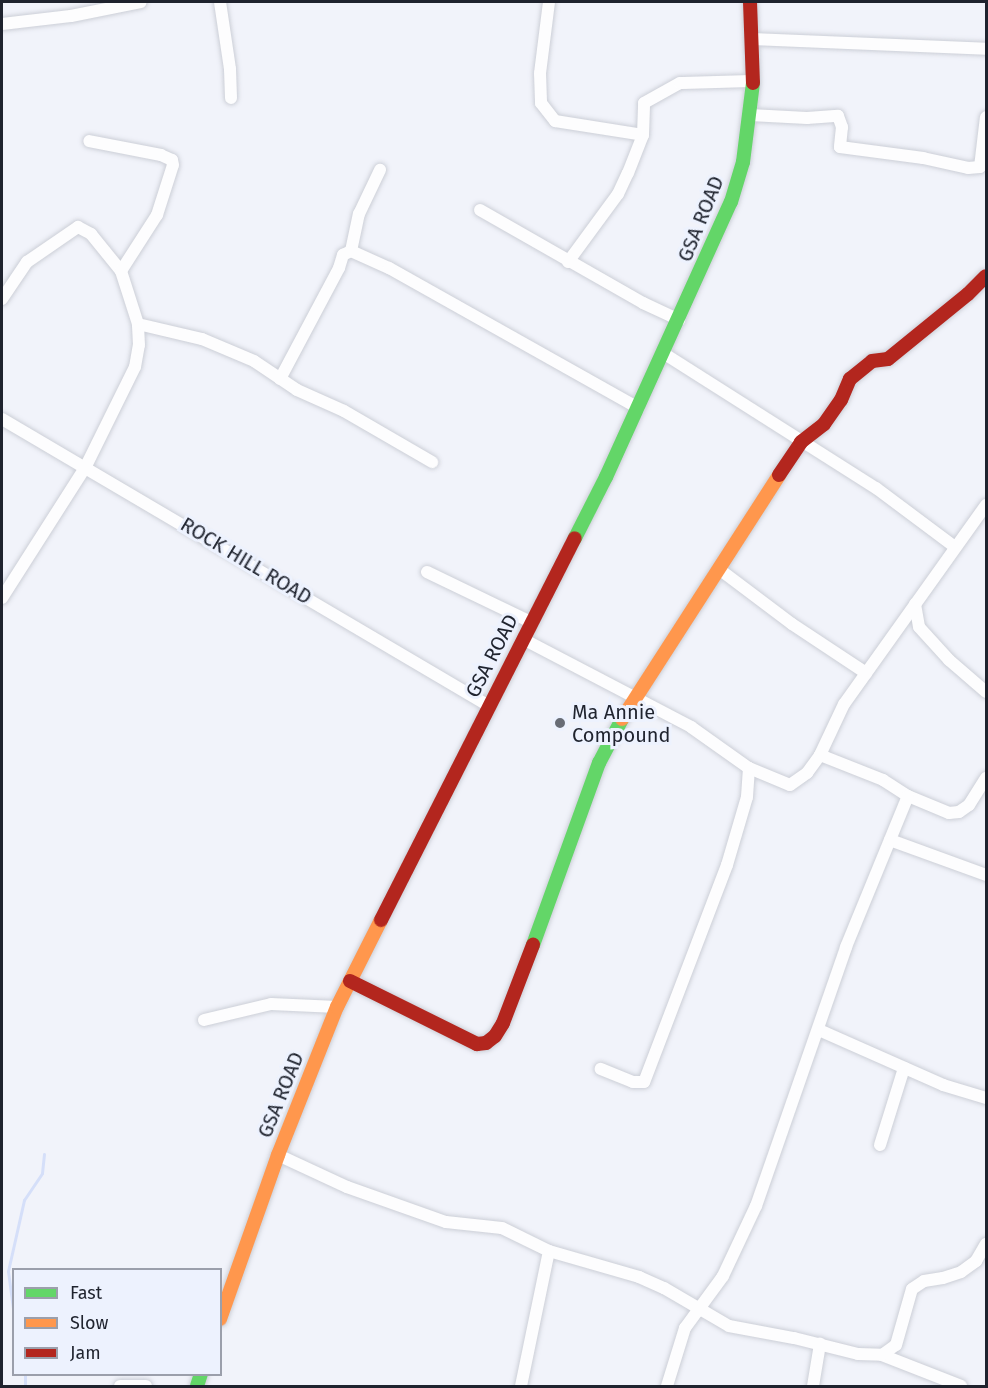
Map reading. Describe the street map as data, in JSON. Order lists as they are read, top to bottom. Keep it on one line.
{"streets":{"street":["GSA ROAD","ROCK HILL ROAD"]},"crossings":[["GSA ROAD","ROCK HILL ROAD"]],"places":["Ma Annie Compound"],"legend":["Fast","Slow","Jam"]}
